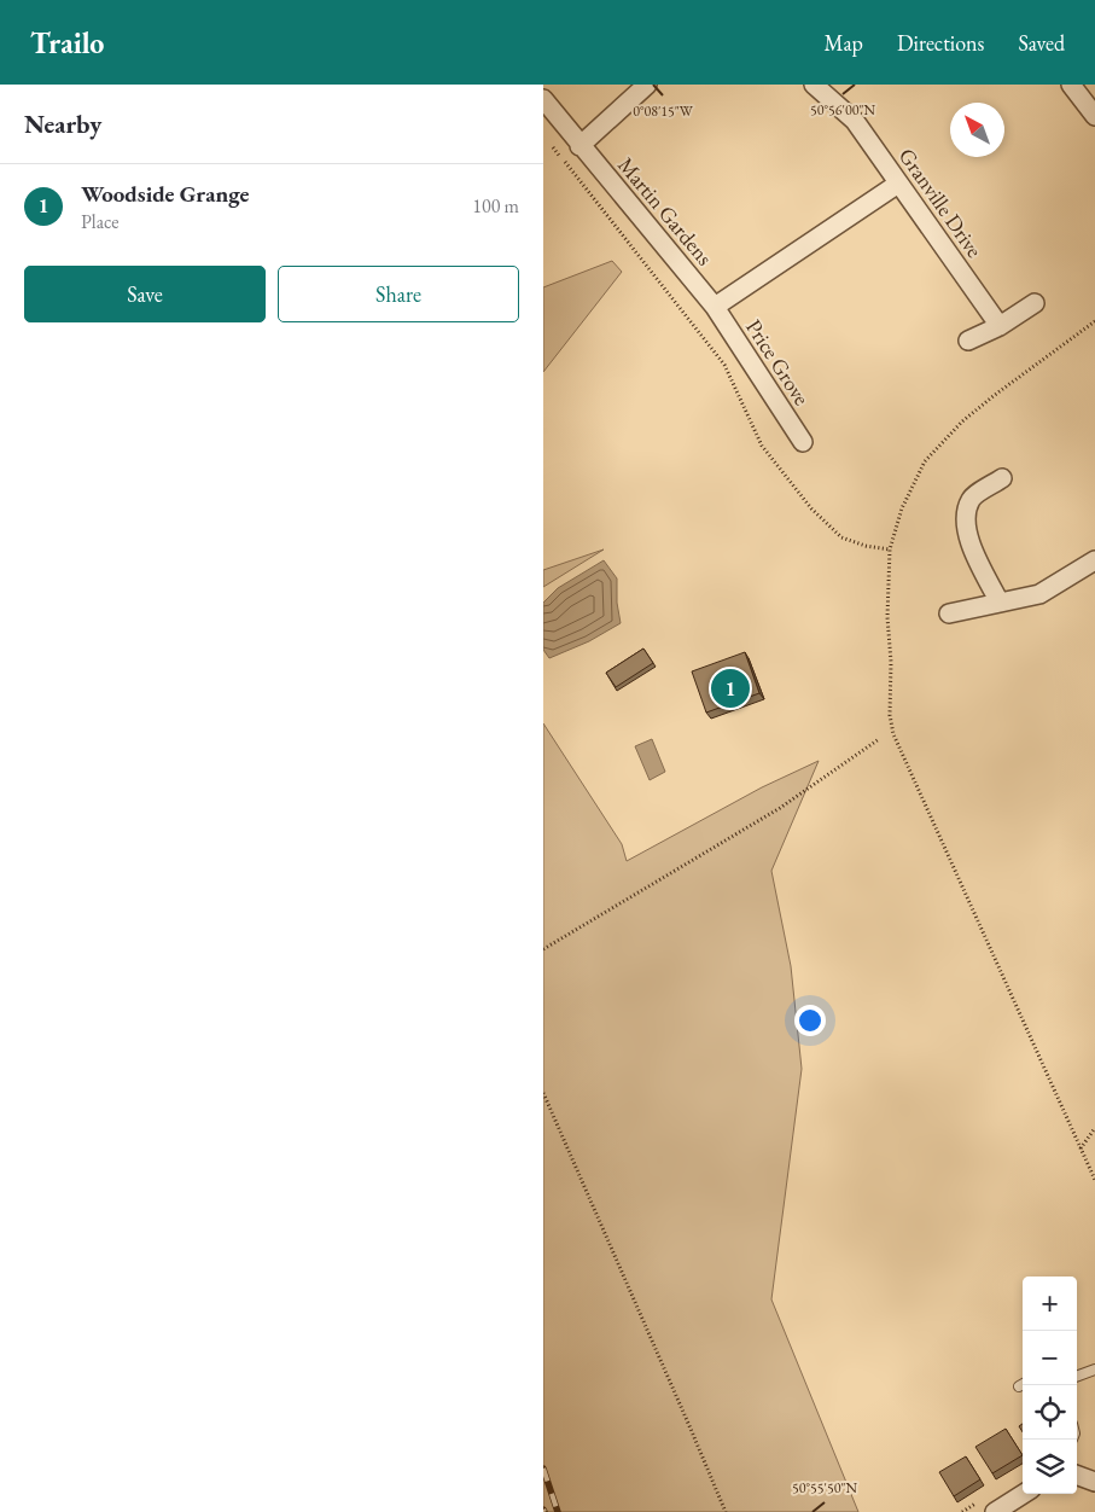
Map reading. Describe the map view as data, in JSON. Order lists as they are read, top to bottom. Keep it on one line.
{"streets":{"street":["Granville Drive","Martin Gardens","Price Grove"]},"crossings":[["Martin Gardens","Price Grove"]],"north":"top left","page":{"header":"Trailo","nav":["Map","Directions","Saved"],"heading":"Nearby","list":[{"mark":"1","name":"Woodside Grange","note":"Place","value":"100 m"}],"buttons":["Save","Share"],"pins":"1","map_buttons":["+","−"]},"coordinates":["50°56'00\"N","0°08'15\"W","50°55'50\"N"]}
